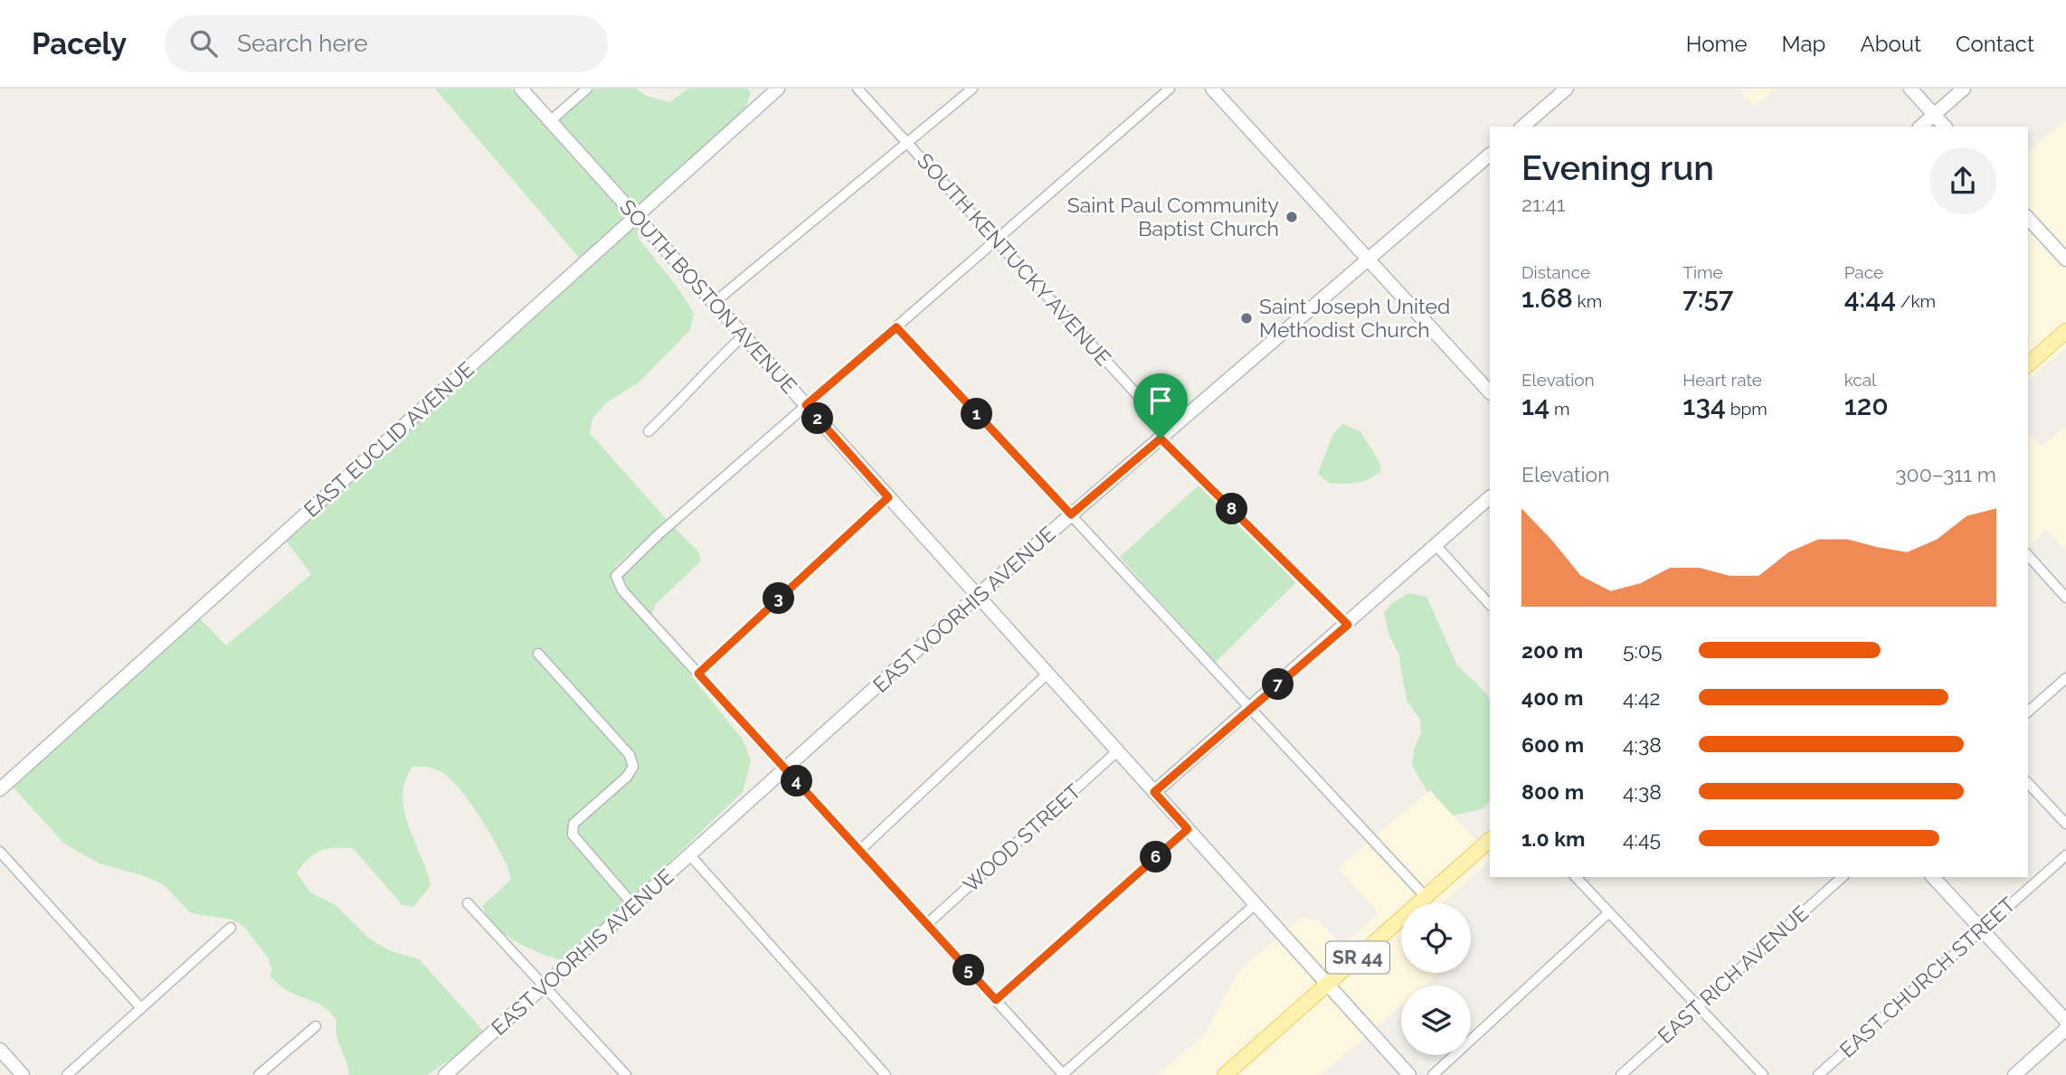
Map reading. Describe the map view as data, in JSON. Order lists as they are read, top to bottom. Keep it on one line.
{"streets":{"main road":["SR 44"],"street":["SOUTH KENTUCKY AVENUE","SOUTH BOSTON AVENUE","EAST EUCLID AVENUE","EAST VOORHIS AVENUE","WOOD STREET","EAST RICH AVENUE","EAST CHURCH STREET"]},"crossings":[["SOUTH KENTUCKY AVENUE","EAST VOORHIS AVENUE"],["SOUTH BOSTON AVENUE","EAST EUCLID AVENUE"],["SOUTH BOSTON AVENUE","EAST VOORHIS AVENUE"],["SOUTH BOSTON AVENUE","WOOD STREET"],["SOUTH BOSTON AVENUE","SR 44"]],"places":["Saint Paul Community Baptist Church","Saint Joseph United Methodist Church"],"page":{"header":"Pacely","search":"Search here","nav":["Home","Map","About","Contact"],"heading":["Evening run","21:41"],"stats":[["Distance","1.68 km"],["Time","7:57"],["Pace","4:44 /km"],["Elevation","14 m"],["Heart rate","134 bpm"],["kcal","120"]],"pins":["1","2","8","3","7","4","6","5"],"chart":["Elevation","300–311 m"],"list":[{"name":"200 m","note":"5:05"},{"name":"400 m","note":"4:42"},{"name":"600 m","note":"4:38"},{"name":"800 m","note":"4:38"},{"name":"1.0 km","note":"4:45"}]}}
